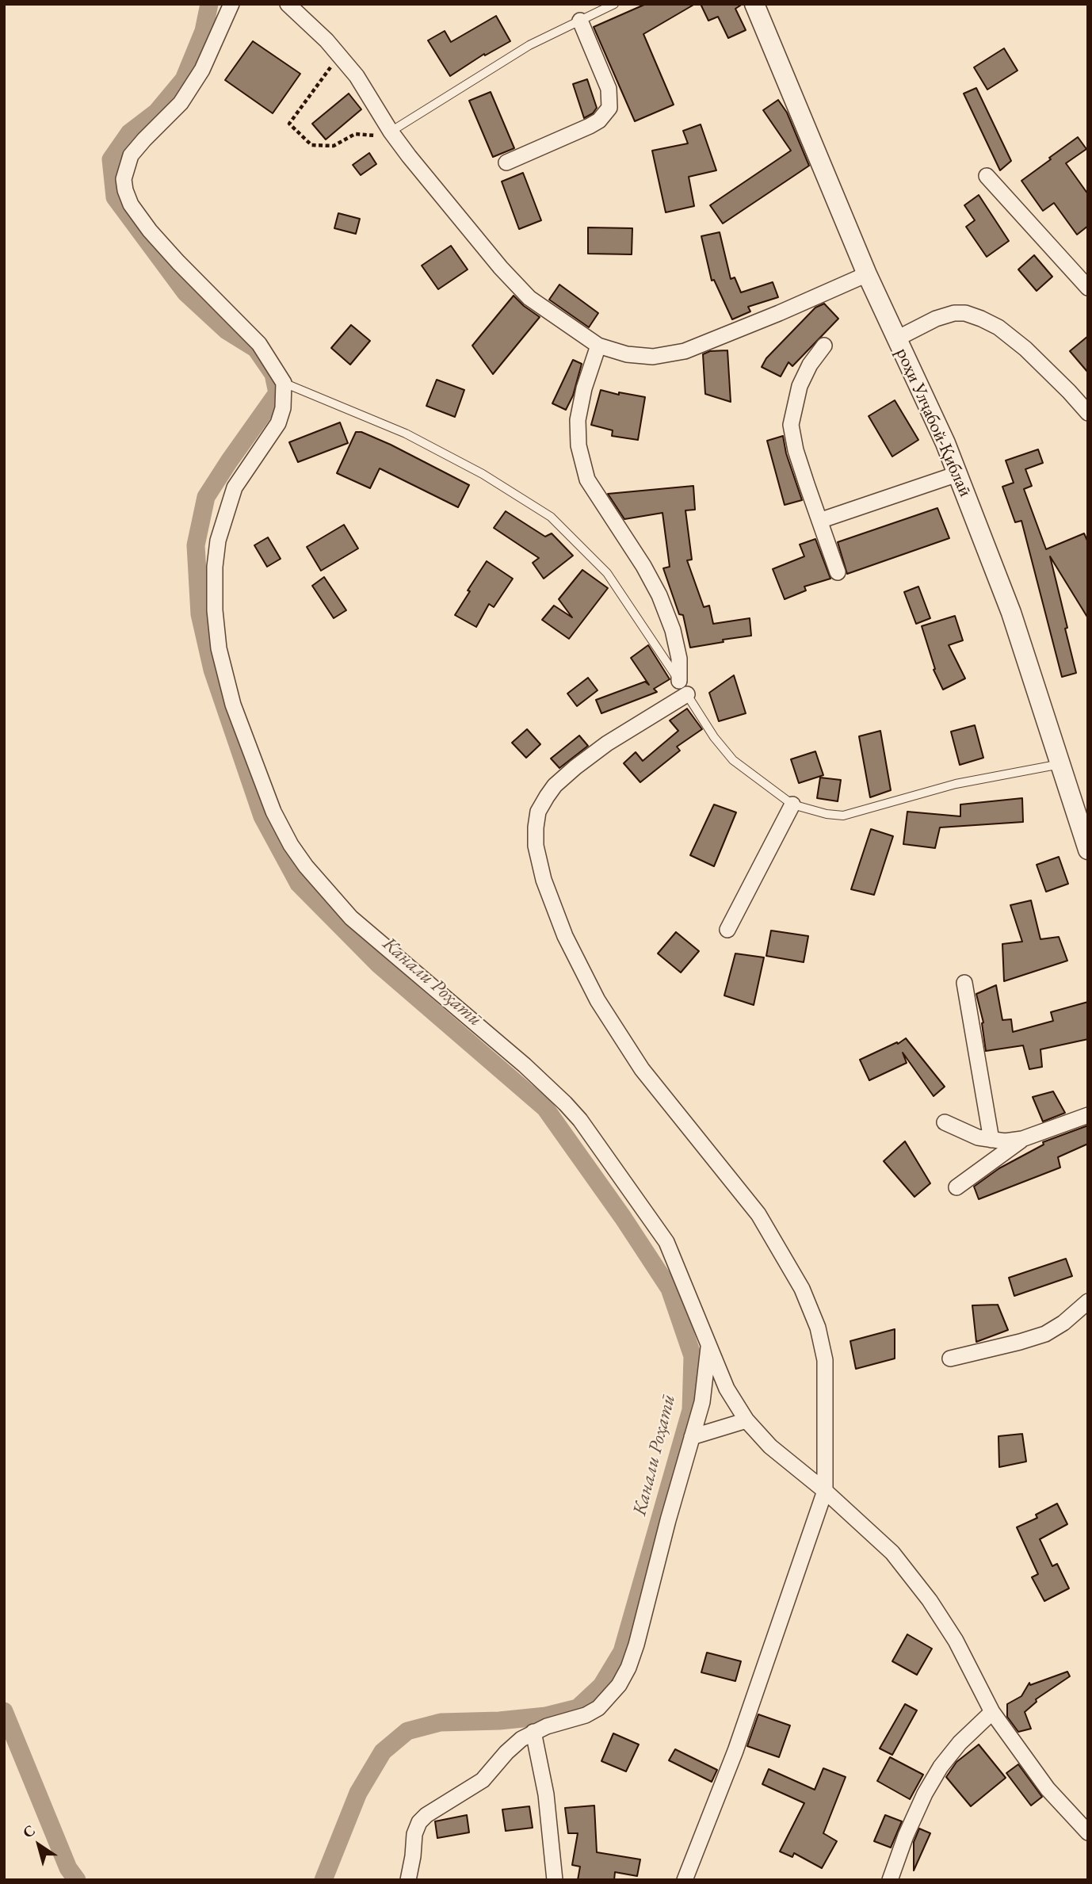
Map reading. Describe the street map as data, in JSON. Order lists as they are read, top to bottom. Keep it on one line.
{"streets":{"street":["роҳи Улҷабой-Қиблаӣ"]},"water":["Канали Роҳатӣ"],"north":"top left"}
